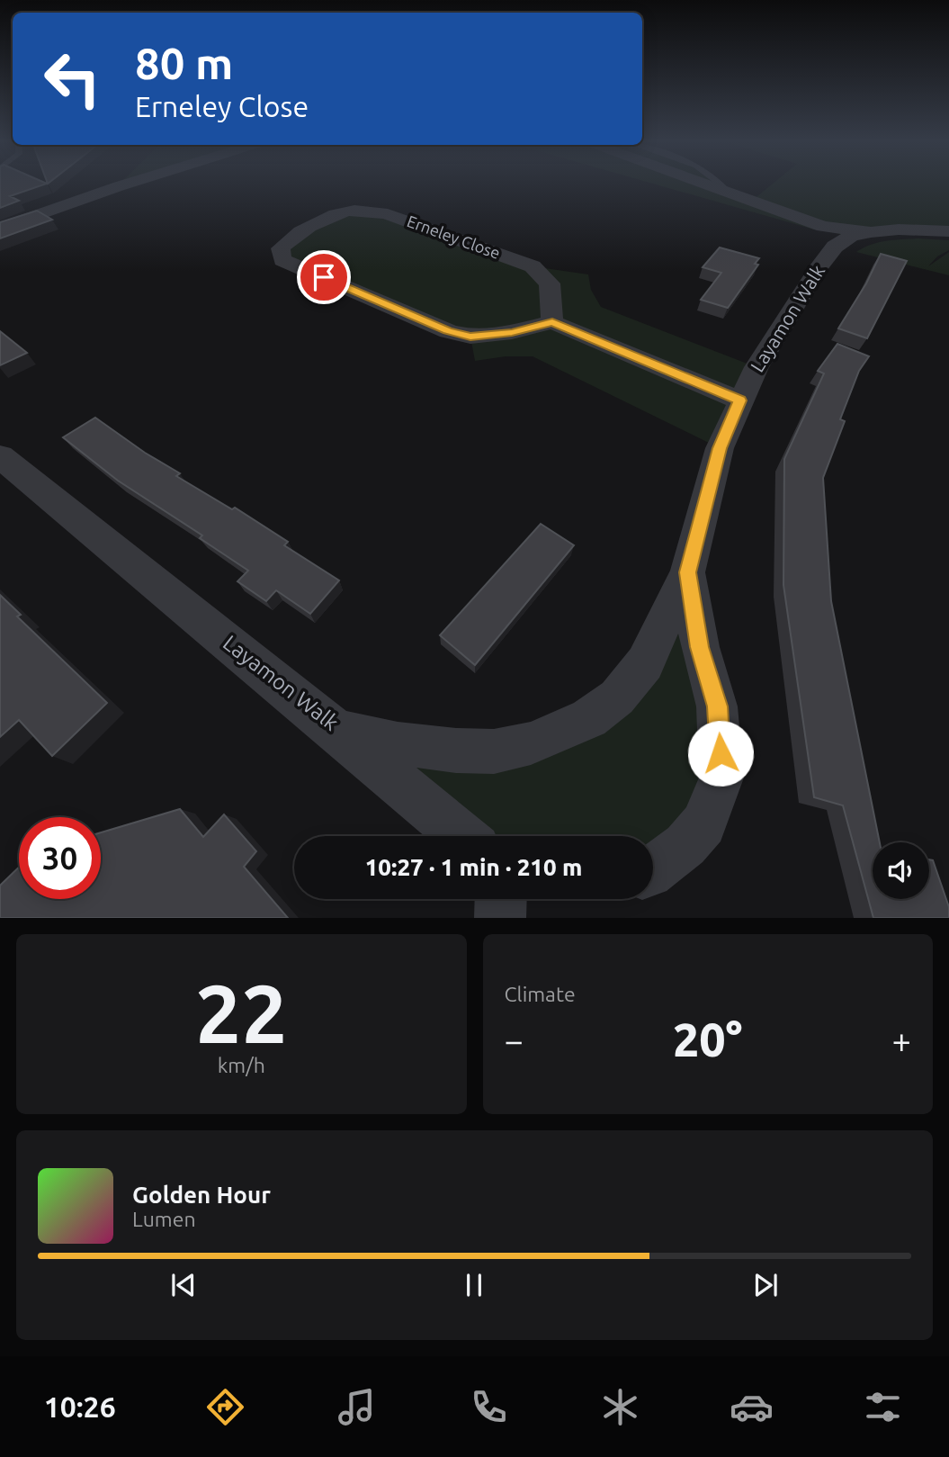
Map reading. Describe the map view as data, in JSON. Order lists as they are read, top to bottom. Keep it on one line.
{"streets":{"street":["Erneley Close","Layamon Walk"]},"page":{"turn":["80 m","Erneley Close"],"limit":"30","trip":"10:27 · 1 min · 210 m","tile":[["22","km/h"],"Climate"],"heat":["−","20°","+"],"song":["Golden Hour","Lumen"],"tabs":"10:26"}}
